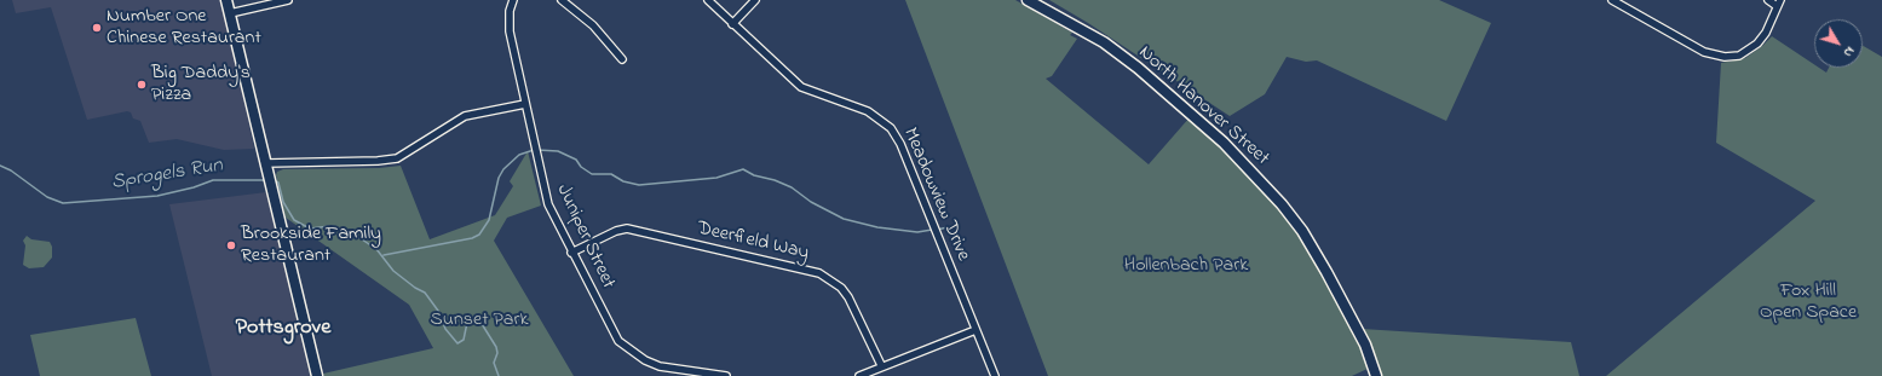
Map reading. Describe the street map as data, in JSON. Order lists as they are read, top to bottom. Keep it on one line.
{"streets":{"street":["North Hanover Street","Meadowview Drive","Juniper Street","Deerfield Way"]},"crossings":[["Juniper Street","Deerfield Way"]],"districts":["Pottsgrove"],"water":["Sprogels Run"],"parks":["Hollenbach Park","Fox Hill Open Space","Sunset Park"],"places":["Number One Chinese Restaurant","Big Daddy's Pizza","Brookside Family Restaurant"],"north":"bottom right"}
